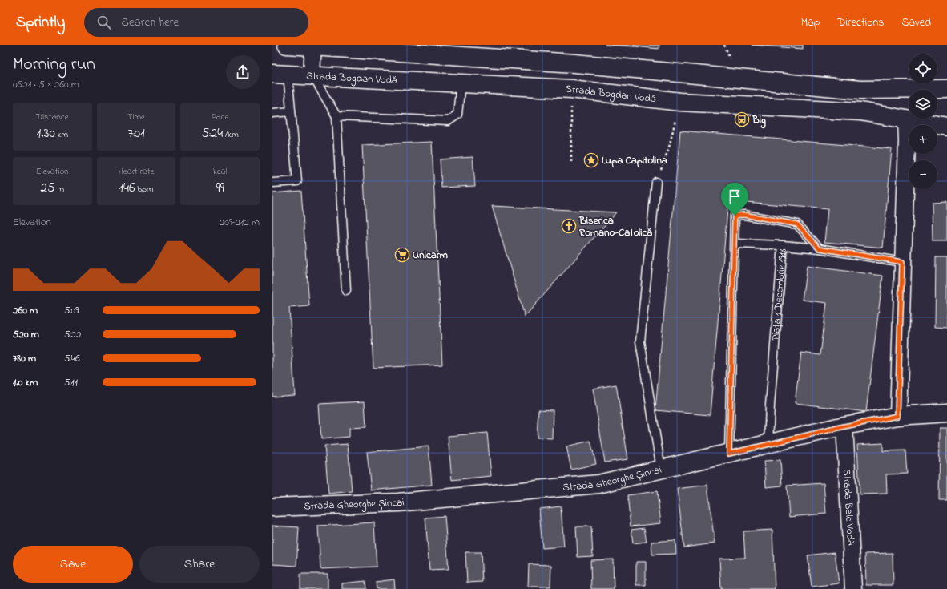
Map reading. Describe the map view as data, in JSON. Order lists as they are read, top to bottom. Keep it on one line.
{"streets":{"main road":["Strada Bogdan Vodă","Strada Gheorghe Șincai"],"street":["Strada Balc Vodă"],"lane":["Piața 1 Decembrie 1918"]},"crossings":[["Piața 1 Decembrie 1918","Strada Gheorghe Șincai"],["Strada Gheorghe Șincai","Strada Balc Vodă"]],"places":{"bus stop":["Big"],"place":["Lupa Capitolina"],"church":["Biserica Romano-Catolică"],"supermarket":["Unicarm"]},"page":{"header":"Sprintly","search":"Search here","nav":["Map","Directions","Saved"],"heading":["Morning run","06:21 · 5 × 260 m"],"map_buttons":["+","−"],"stats":[["Distance","1.30 km"],["Time","7:01"],["Pace","5:24 /km"],["Elevation","25 m"],["Heart rate","146 bpm"],["kcal","99"]],"chart":["Elevation","209–212 m"],"list":[{"name":"260 m","note":"5:09"},{"name":"520 m","note":"5:22"},{"name":"780 m","note":"5:46"},{"name":"1.0 km","note":"5:11"}],"buttons":["Save","Share"]}}
